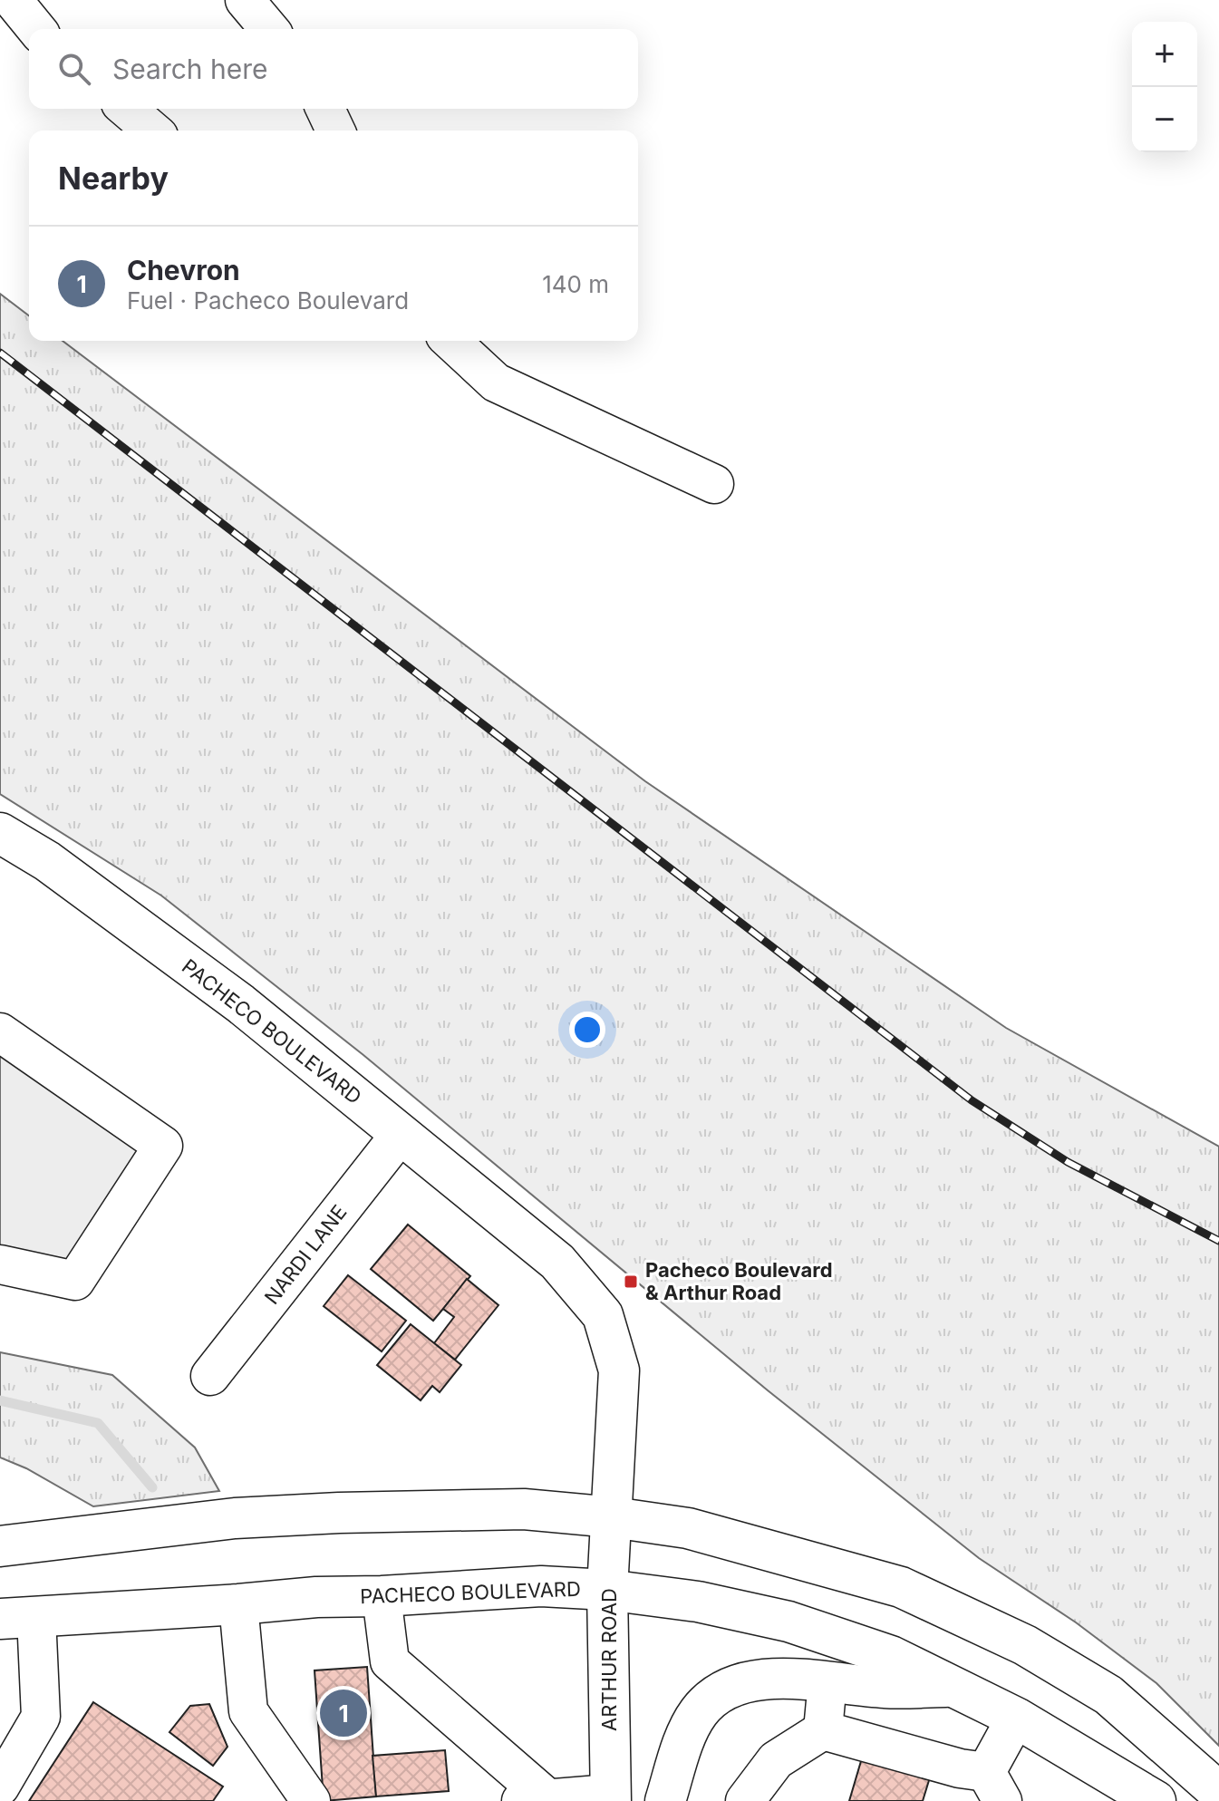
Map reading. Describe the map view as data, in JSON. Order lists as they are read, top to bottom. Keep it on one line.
{"streets":{"main road":["PACHECO BOULEVARD","ARTHUR ROAD"],"lane":["NARDI LANE"]},"crossings":[["PACHECO BOULEVARD","NARDI LANE"],["PACHECO BOULEVARD","ARTHUR ROAD"]],"places":{"transit":["Pacheco Boulevard & Arthur Road"]},"page":{"map_buttons":["+","−"],"search":"Search here","heading":"Nearby","list":[{"mark":"1","name":"Chevron","note":"Fuel · Pacheco Boulevard","value":"140 m"}],"pins":"1"}}
